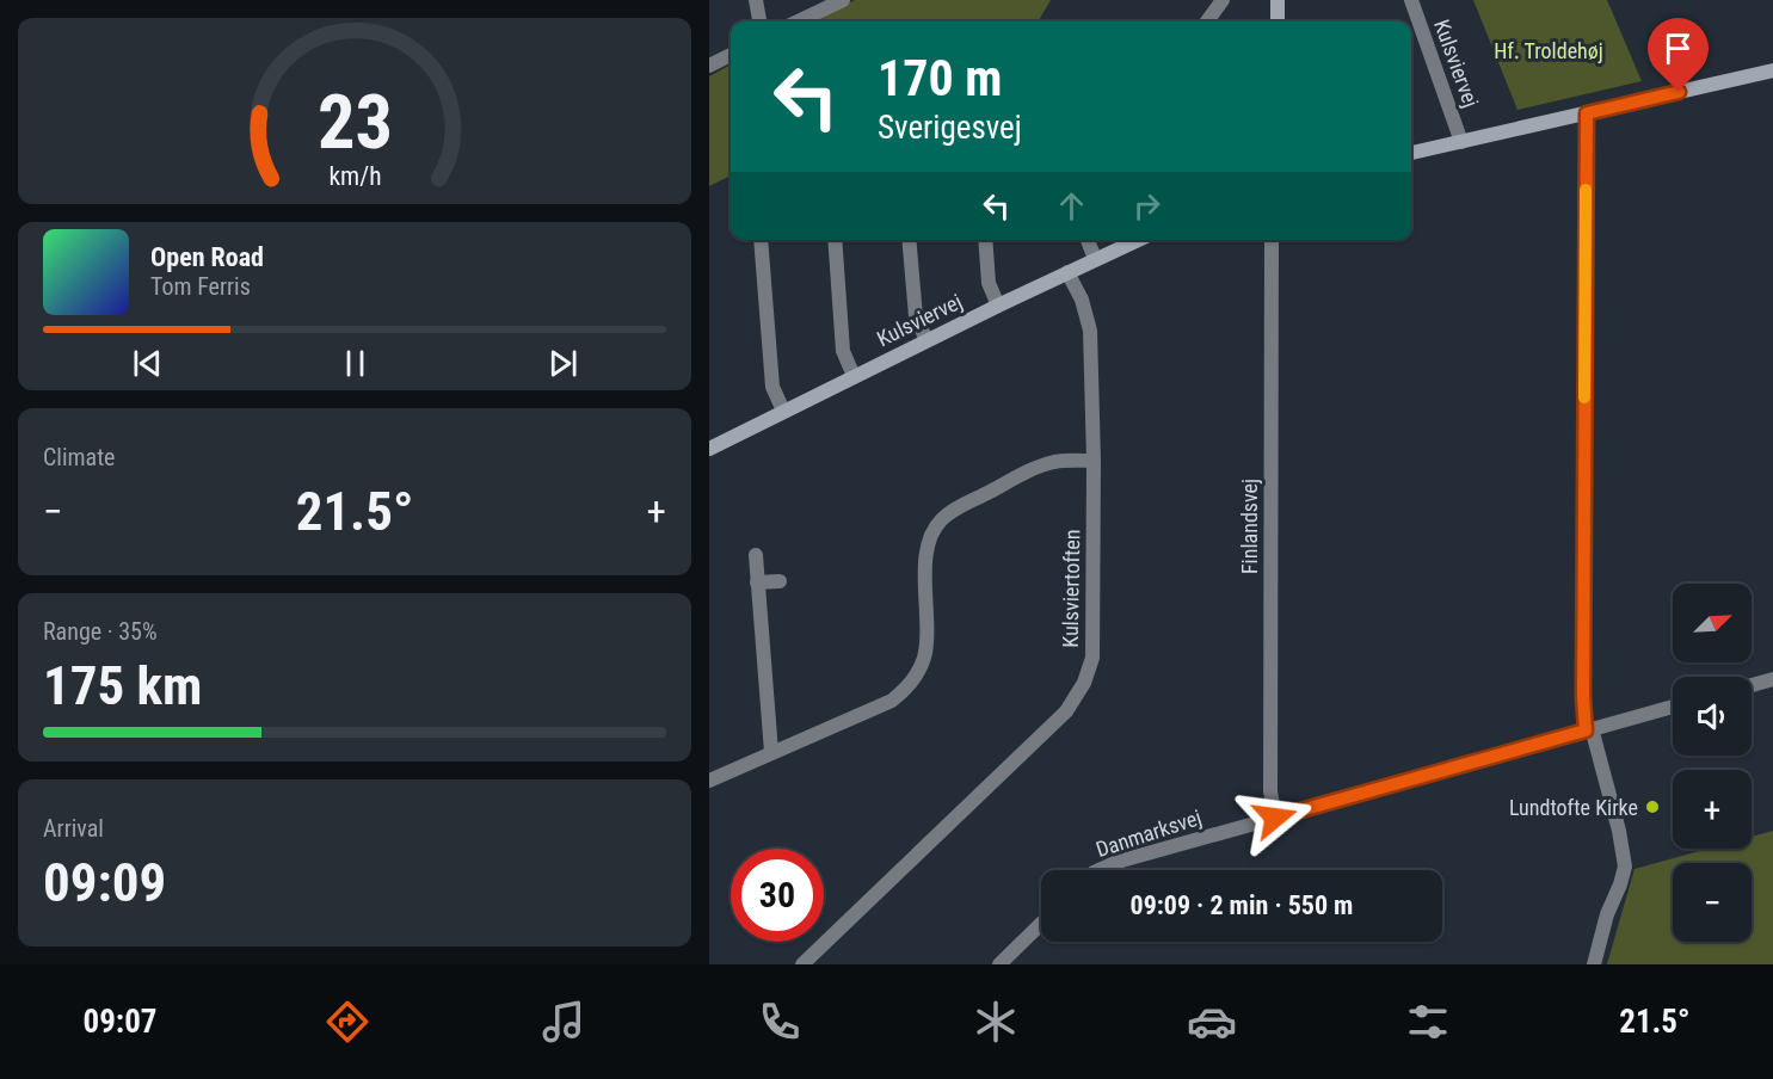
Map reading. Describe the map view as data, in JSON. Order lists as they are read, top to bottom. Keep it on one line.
{"streets":{"street":["Kulsviervej","Finlandsvej","Kulsviertoften","Danmarksvej"]},"crossings":[["Kulsviervej","Kulsviertoften"],["Finlandsvej","Danmarksvej"]],"parks":["Hf. Troldehøj"],"places":["Lundtofte Kirke"],"north":"top right","page":{"turn":["170 m","Sverigesvej"],"song":["Open Road","Tom Ferris"],"tile":["Climate",["Range · 35%","175 km"],["Arrival","09:09"]],"heat":["−","21.5°","+"],"map_buttons":["+","−"],"limit":"30","trip":"09:09 · 2 min · 550 m","tabs":["09:07","21.5°"],"gauge":["23","km/h"]}}
